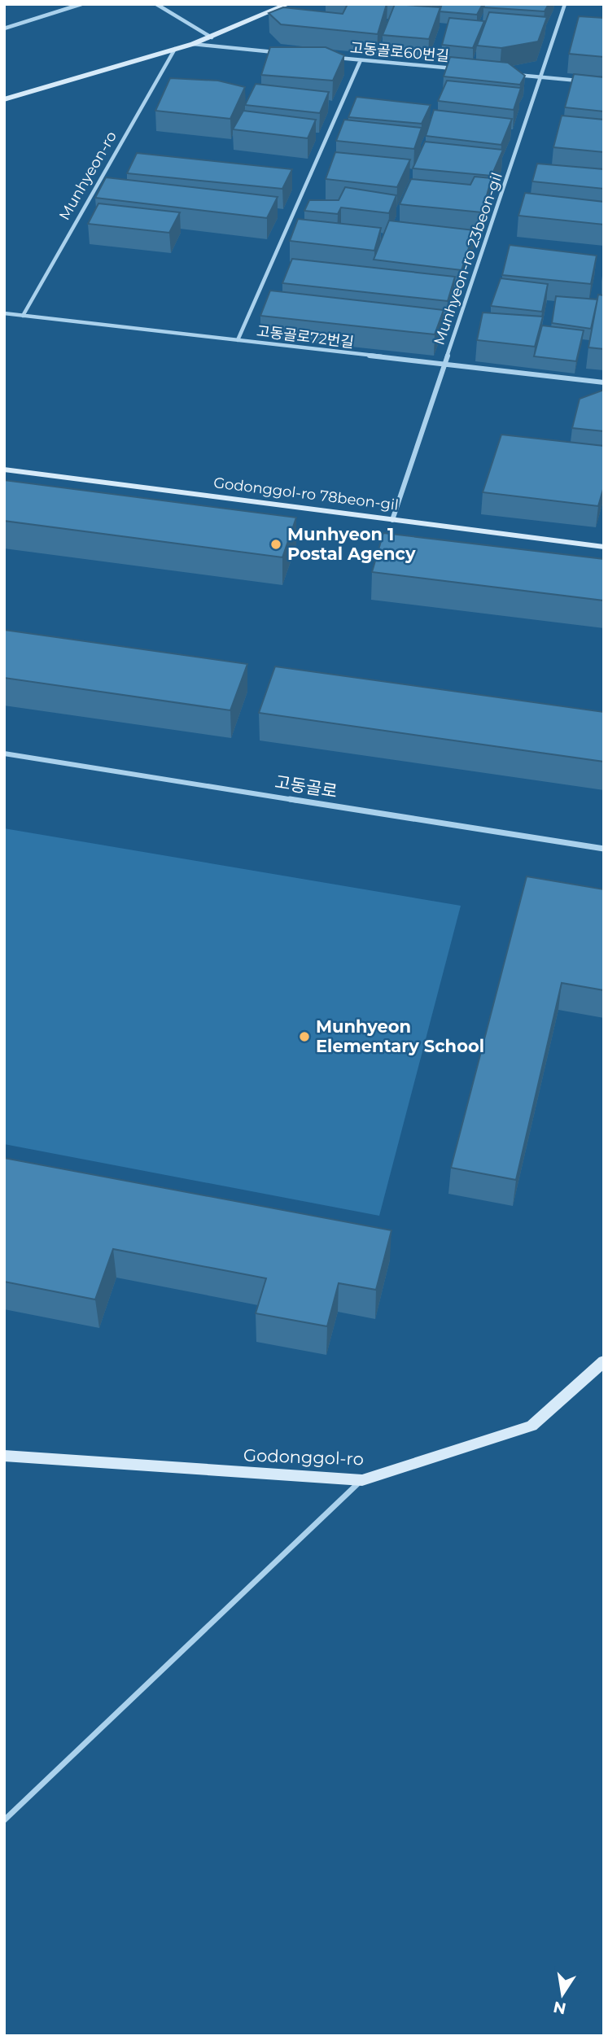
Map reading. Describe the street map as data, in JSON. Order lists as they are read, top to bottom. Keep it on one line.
{"streets":{"street":["고동골로60번길","Munhyeon-ro","Munhyeon-ro 23beon-gil","고동골로72번길","Godonggol-ro 78beon-gil","고동골로","Godonggol-ro"]},"crossings":[["Munhyeon-ro","고동골로72번길"],["Munhyeon-ro 23beon-gil","고동골로72번길"],["Munhyeon-ro 23beon-gil","Godonggol-ro 78beon-gil"]],"places":["Munhyeon 1 Postal Agency","Munhyeon Elementary School"],"north":"bottom"}
